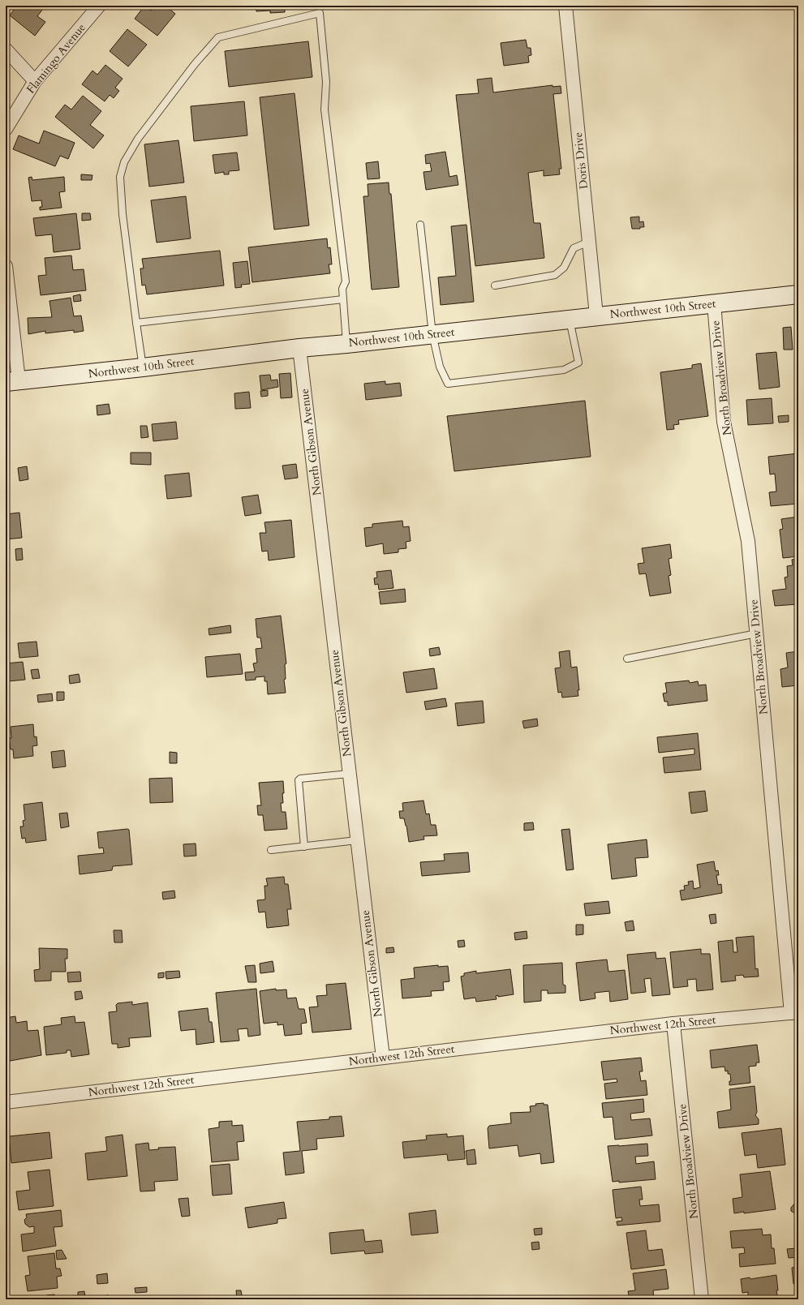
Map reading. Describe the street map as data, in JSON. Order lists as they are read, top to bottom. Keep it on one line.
{"streets":{"main road":["Northwest 10th Street"],"street":["Flamingo Avenue","Doris Drive","North Broadview Drive","North Gibson Avenue","Northwest 12th Street"]},"crossings":[["Doris Drive","Northwest 10th Street"],["Northwest 10th Street","North Broadview Drive"],["Northwest 10th Street","North Gibson Avenue"],["North Broadview Drive","Northwest 12th Street"],["North Gibson Avenue","Northwest 12th Street"]]}
